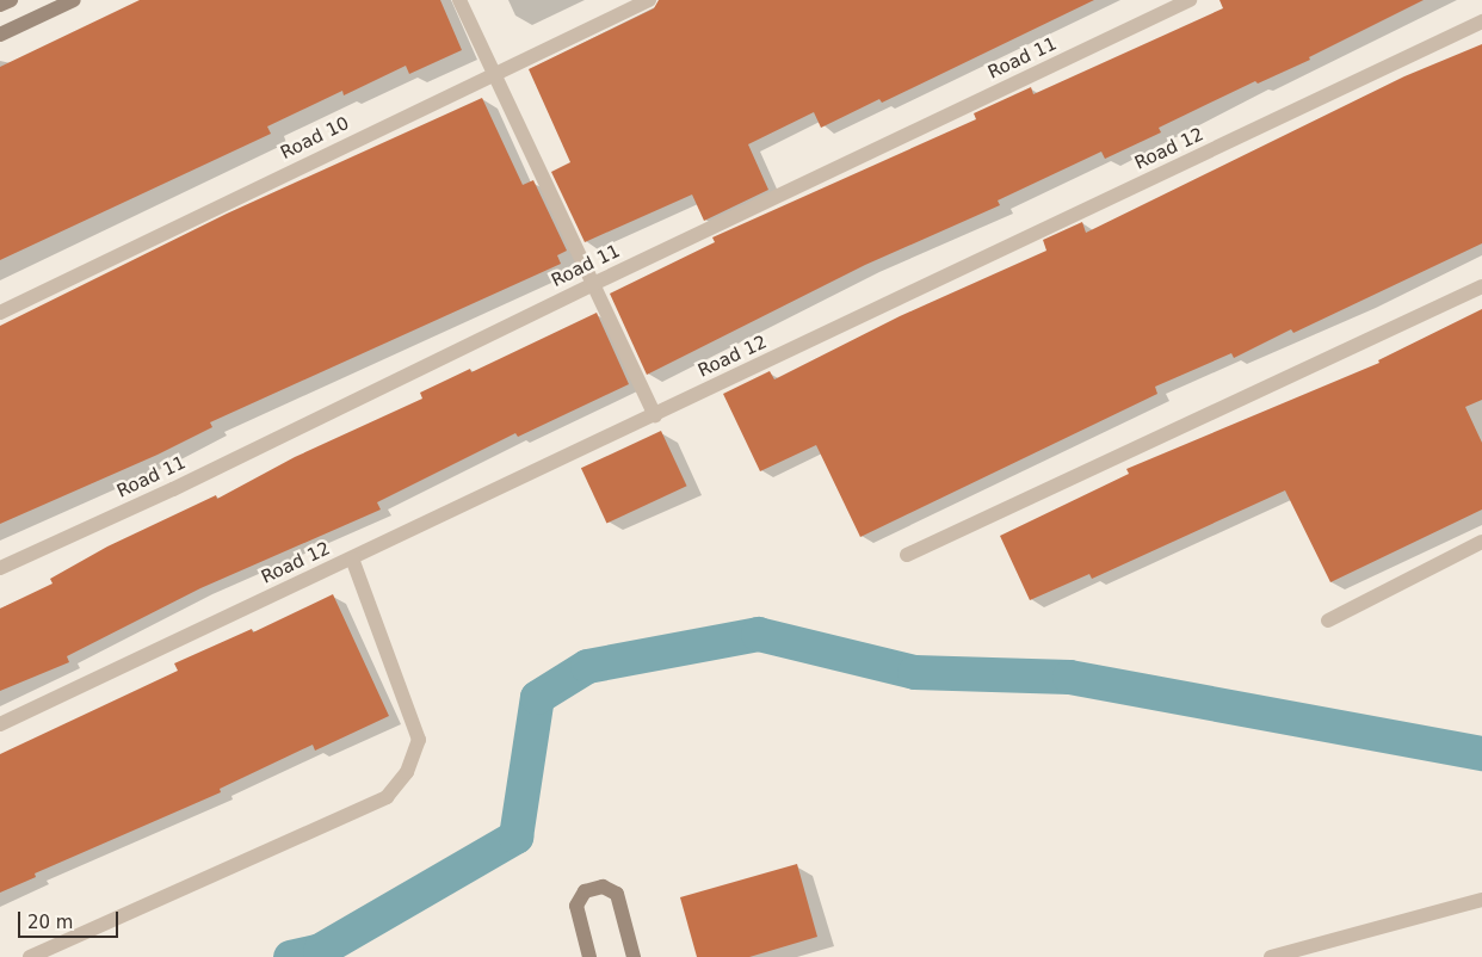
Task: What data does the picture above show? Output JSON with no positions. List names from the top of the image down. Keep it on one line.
{"streets":{"street":["Road 11","Road 10","Road 12"]},"scale_bar":"20 m"}
